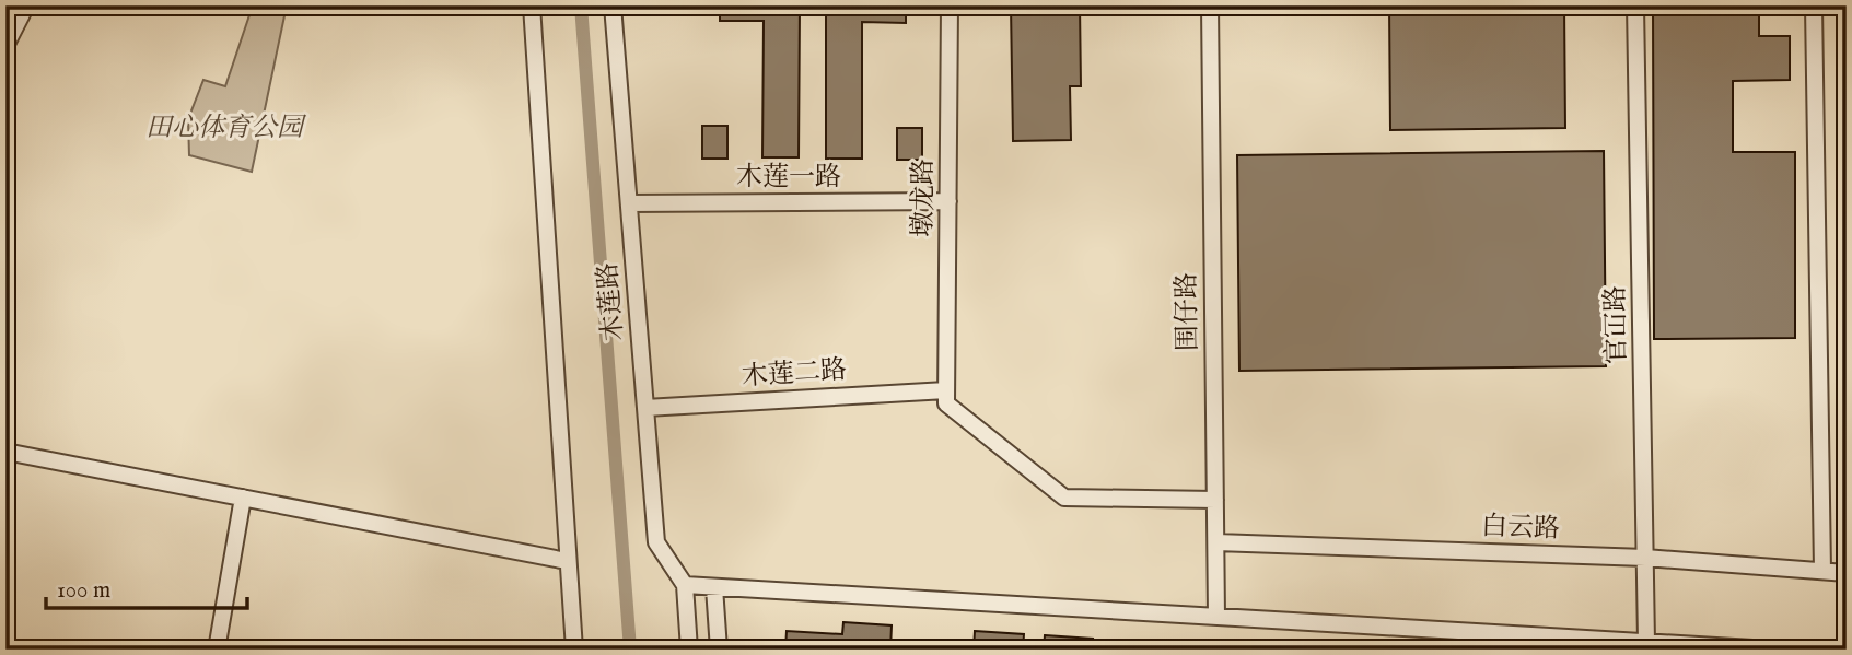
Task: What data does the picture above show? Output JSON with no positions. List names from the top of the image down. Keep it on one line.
{"streets":{"street":["木莲一路","墩龙路","木莲路","围仔路","官冚路","木莲二路","白云路"]},"crossings":[["木莲一路","墩龙路"],["木莲一路","木莲路"],["墩龙路","木莲二路"],["木莲路","木莲二路"],["围仔路","白云路"],["官冚路","白云路"]],"parks":["田心体育公园"],"scale_bar":"100 m"}
